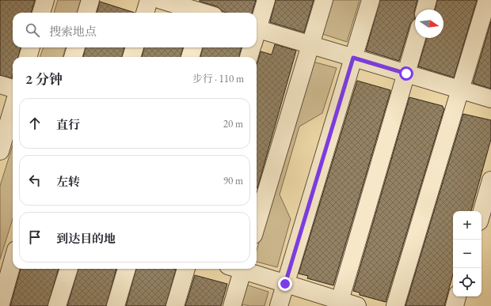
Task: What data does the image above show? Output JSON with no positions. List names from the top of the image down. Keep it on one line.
{"north":"right","page":{"search":"搜索地点","heading":["2 分钟","步行 · 110 m"],"list":[["直行","20 m"],["左转","90 m"],"到达目的地"],"map_buttons":["+","−"]}}
